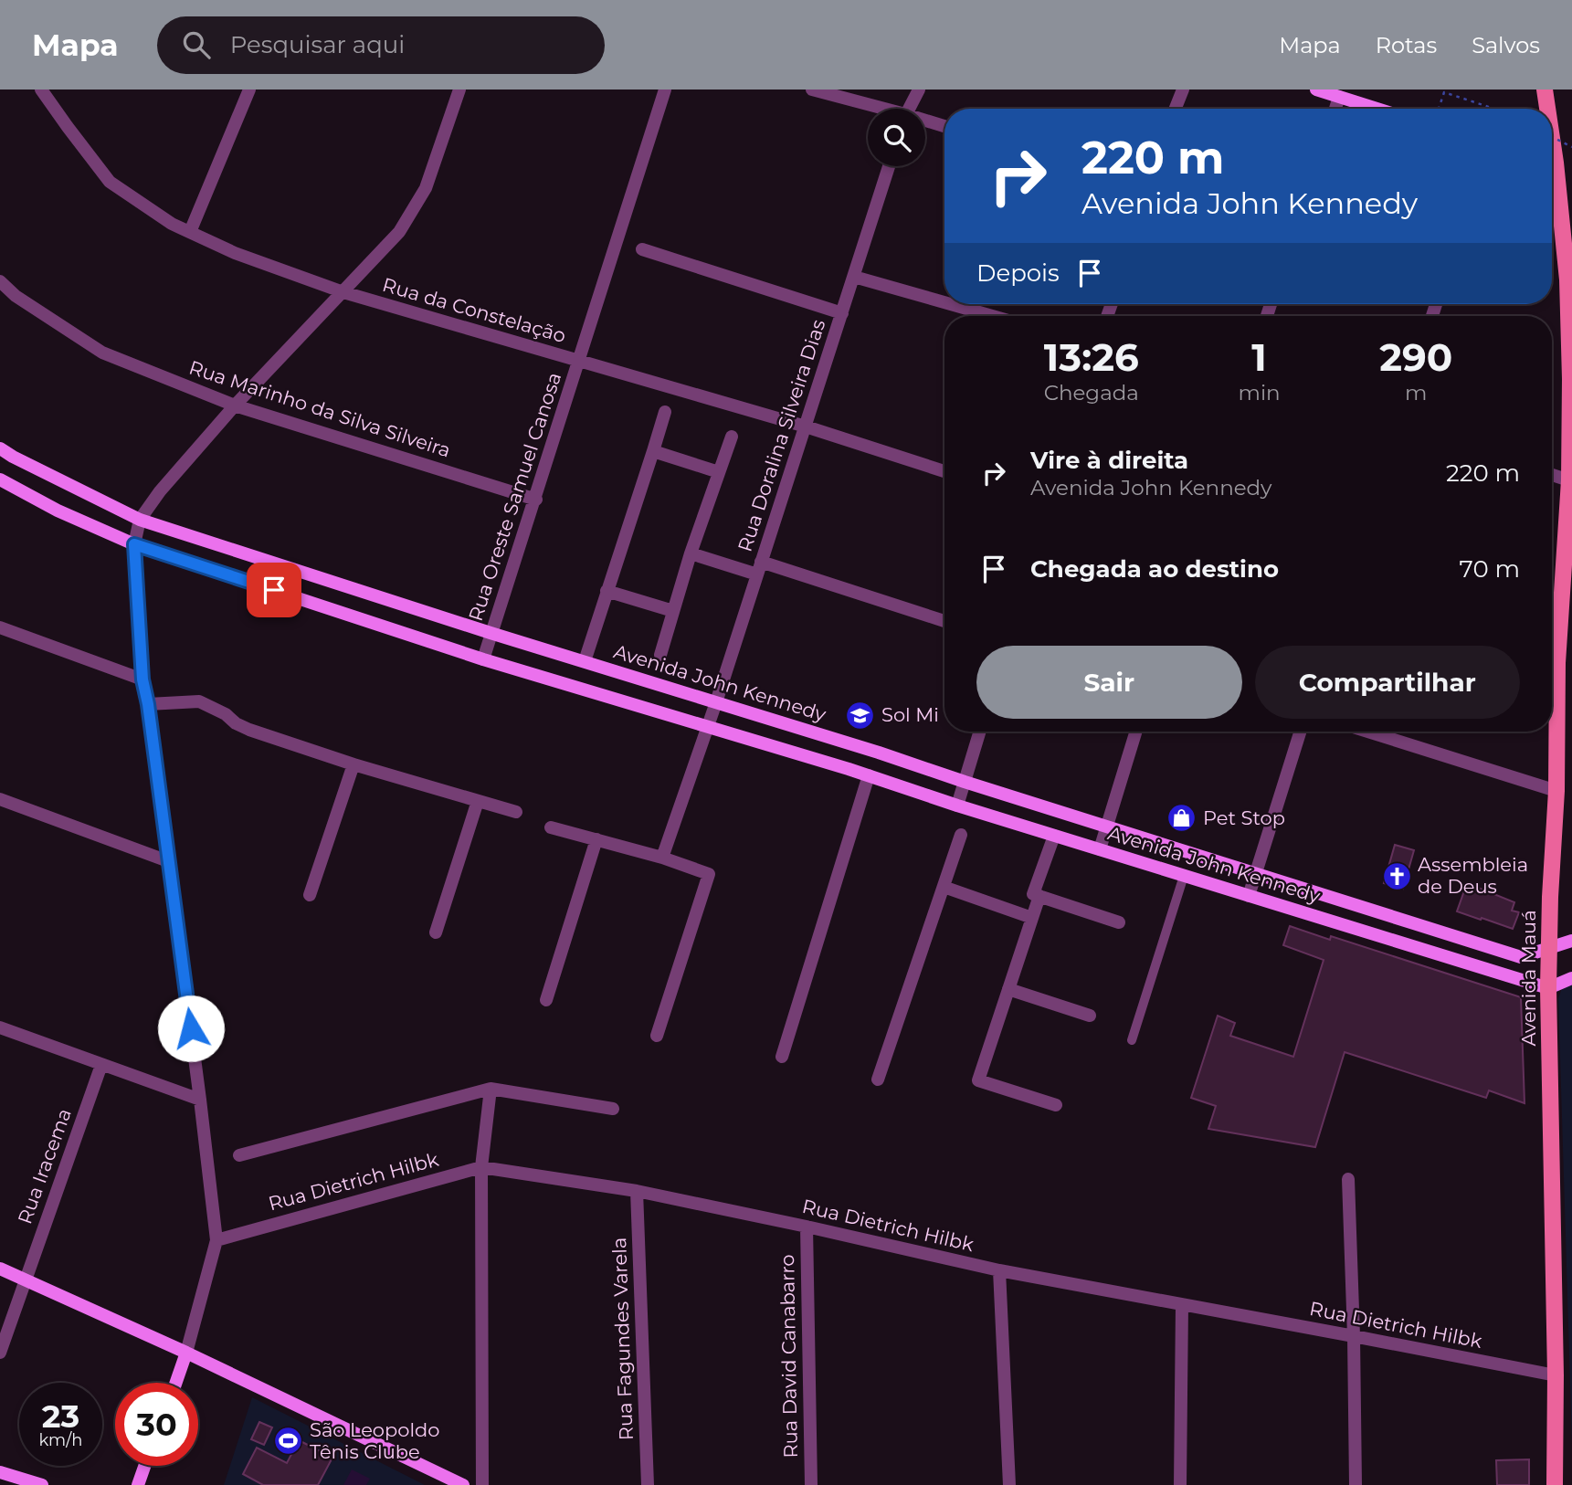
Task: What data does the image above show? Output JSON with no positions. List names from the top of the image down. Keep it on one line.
{"streets":{"main road":["Avenida John Kennedy","Avenida Mauá"],"street":["Rua da Constelação","Rua Marinho da Silva Silveira","Rua Doralina Silveira Dias","Rua Oreste Samuel Canosa","Rua Iracema","Rua Dietrich Hilbk","Rua Fagundes Varela","Rua David Canabarro"]},"crossings":[["Rua da Constelação","Rua Doralina Silveira Dias"],["Rua da Constelação","Rua Oreste Samuel Canosa"],["Rua Marinho da Silva Silveira","Rua Oreste Samuel Canosa"],["Rua Doralina Silveira Dias","Avenida John Kennedy"],["Rua Oreste Samuel Canosa","Avenida John Kennedy"],["Avenida John Kennedy","Avenida Mauá"],["Avenida Mauá","Rua Dietrich Hilbk"],["Rua Dietrich Hilbk","Rua Fagundes Varela"],["Rua Dietrich Hilbk","Rua David Canabarro"]],"places":{"school or university":["Sol Mi"],"shop":["Pet Stop"],"church":["Assembleia de Deus"],"sports":["São Leopoldo Tênis Clube"]},"page":{"header":"Mapa","search":"Pesquisar aqui","nav":["Mapa","Rotas","Salvos"],"turn":["220 m","Avenida John Kennedy"],"then":"Depois","eta":["13:26","Chegada","1","min","290","m"],"list":[{"name":"Vire à direita","note":"Avenida John Kennedy","value":"220 m"},{"name":"Chegada ao destino","value":"70 m"}],"buttons":["Sair","Compartilhar"],"speed":"23 km/h","limit":"30"}}
